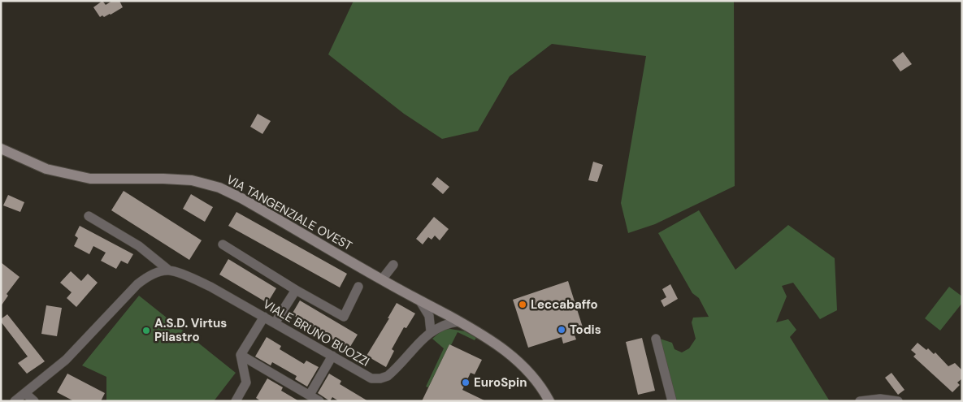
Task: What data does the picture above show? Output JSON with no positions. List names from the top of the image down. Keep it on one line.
{"streets":{"main road":["VIA TANGENZIALE OVEST"],"street":["VIALE BRUNO BUOZZI"]},"places":["Leccabaffo","Todis","A.S.D. Virtus Pilastro","EuroSpin"]}
